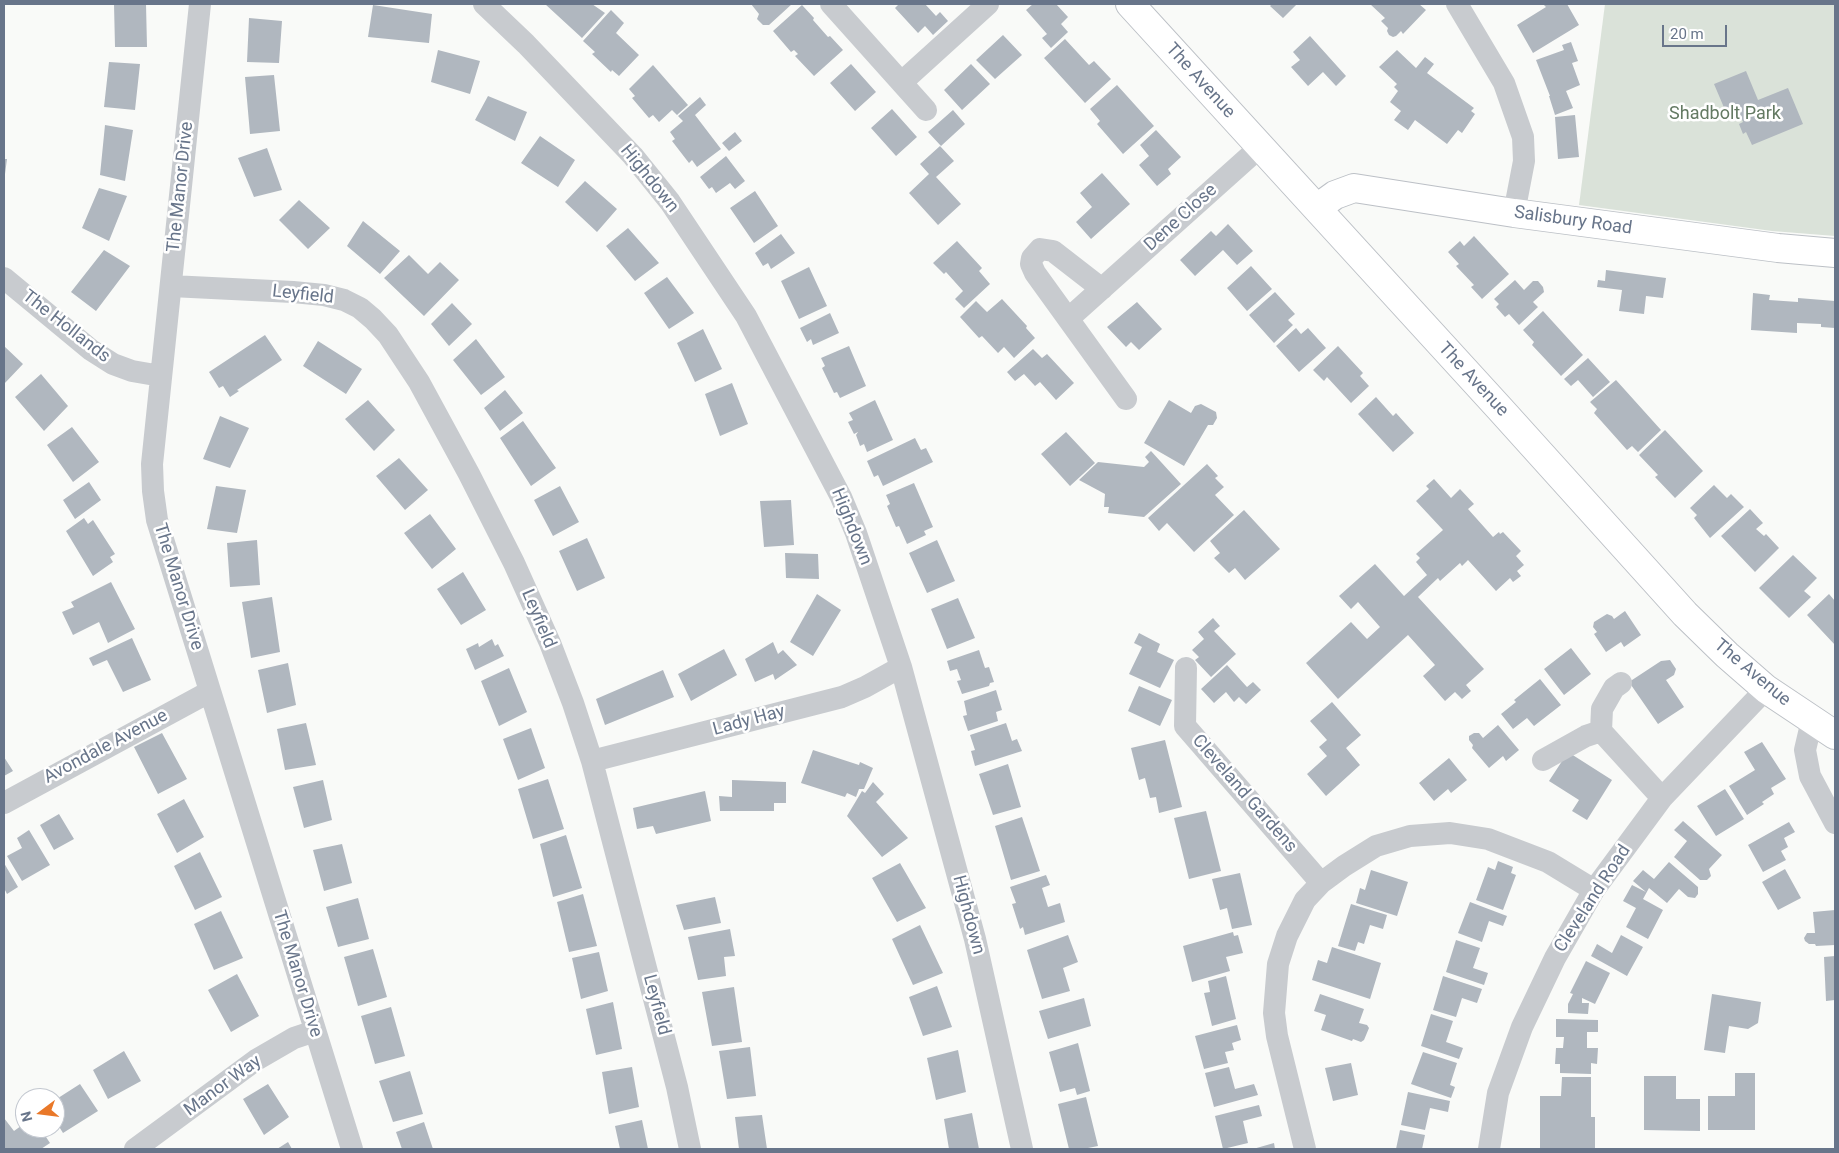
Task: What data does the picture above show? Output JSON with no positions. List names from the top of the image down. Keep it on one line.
{"streets":{"street":["The Avenue","Highdown","The Manor Drive","Dene Close","Salisbury Road","Leyfield","The Hollands","Lady Hay","Avondale Avenue","Cleveland Gardens","Cleveland Road","Manor Way"]},"crossings":[["The Avenue","Dene Close"],["The Avenue","Salisbury Road"],["The Avenue","Cleveland Road"],["Highdown","Lady Hay"],["The Manor Drive","Leyfield"],["The Manor Drive","The Hollands"],["The Manor Drive","Avondale Avenue"],["The Manor Drive","Manor Way"],["Leyfield","Lady Hay"]],"parks":["Shadbolt Park"],"scale_bar":"20 m","north":"left"}
